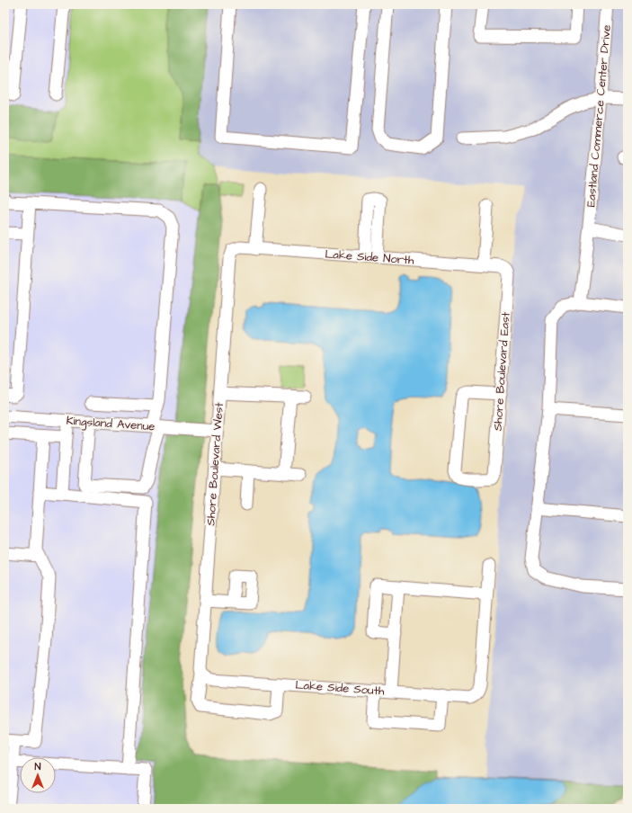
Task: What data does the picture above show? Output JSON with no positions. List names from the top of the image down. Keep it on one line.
{"streets":{"street":["Eastland Commerce Center Drive","Lake Side North","Shore Boulevard East","Kingsland Avenue","Shore Boulevard West","Lake Side South"]},"crossings":[["Lake Side North","Shore Boulevard East"],["Lake Side North","Shore Boulevard West"],["Kingsland Avenue","Shore Boulevard West"],["Shore Boulevard West","Lake Side South"]],"north":"top"}
